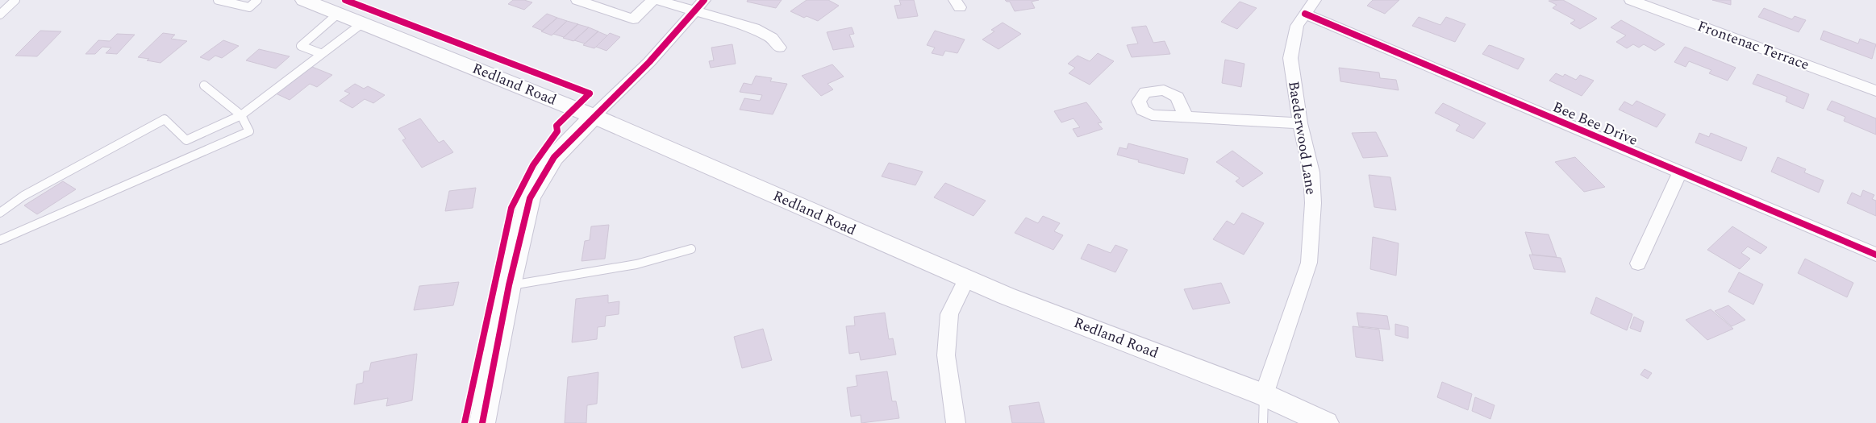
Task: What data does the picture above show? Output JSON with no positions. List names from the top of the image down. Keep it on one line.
{"streets":{"main road":["Redland Road"],"street":["Frontenac Terrace","Bee Bee Drive","Baederwood Lane"]},"crossings":[["Redland Road","Baederwood Lane"],["Bee Bee Drive","Baederwood Lane"]]}
